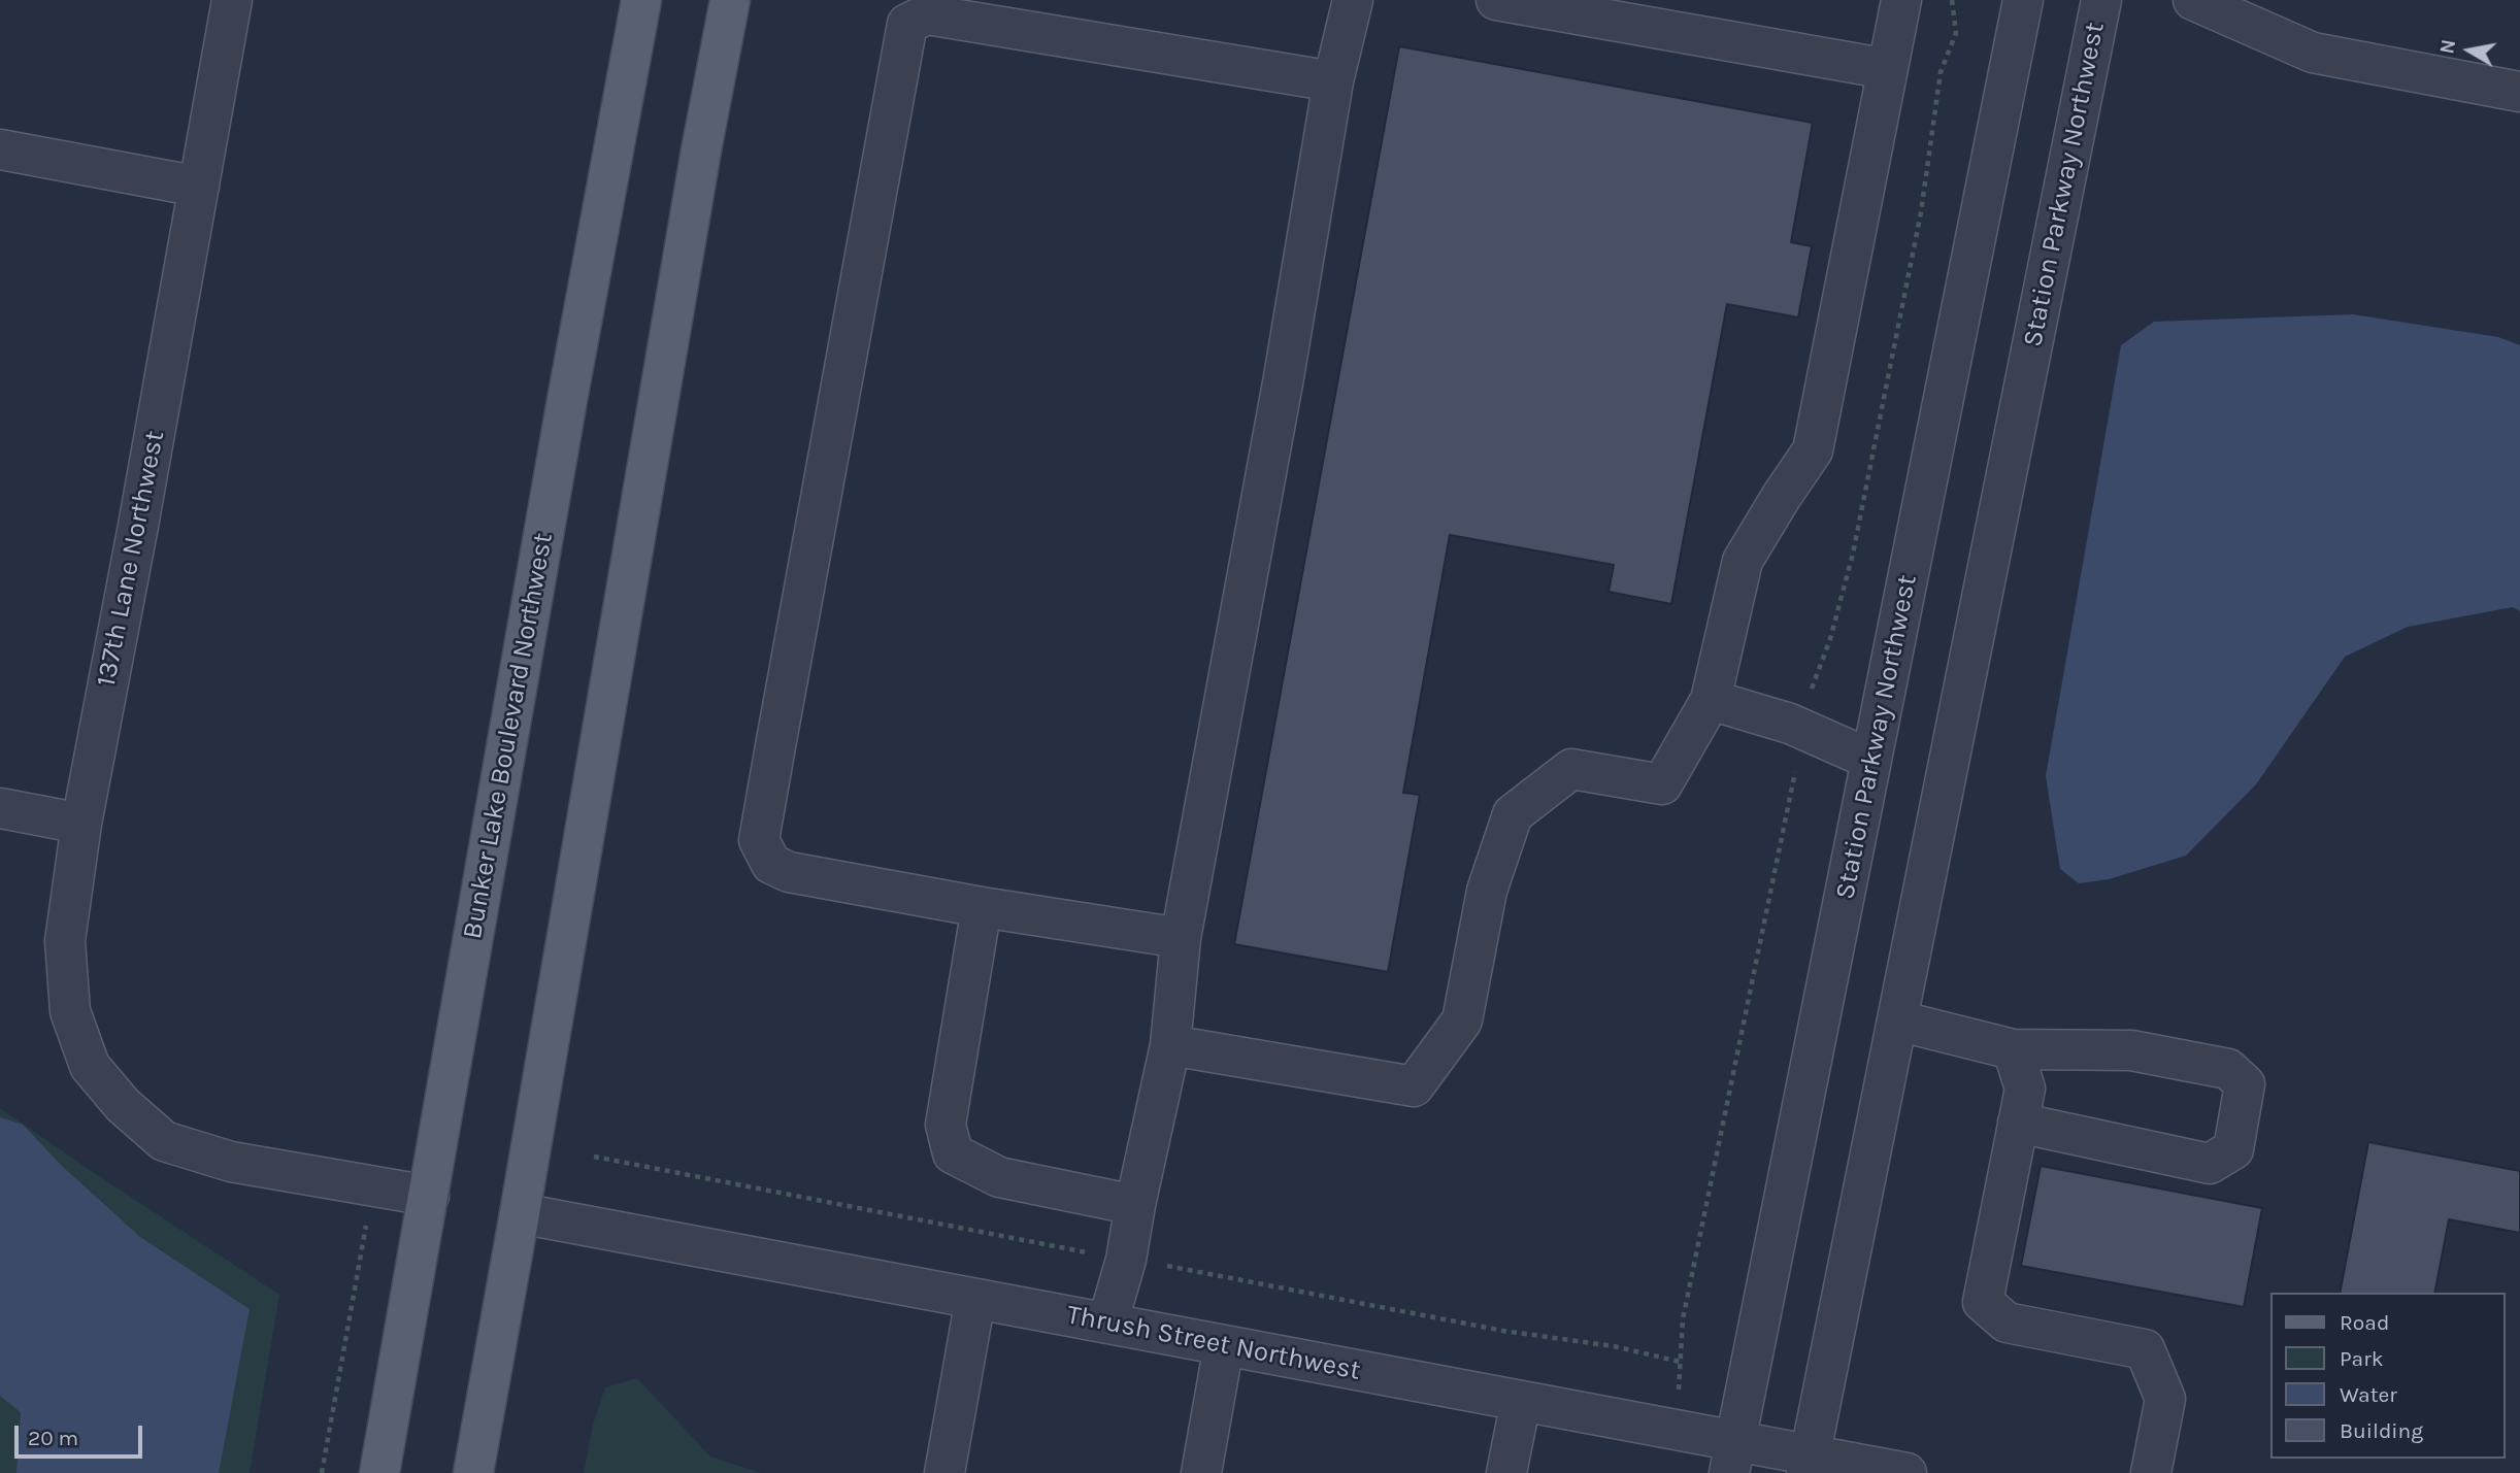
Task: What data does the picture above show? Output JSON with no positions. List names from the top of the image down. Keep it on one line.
{"streets":{"main road":["Bunker Lake Boulevard Northwest"],"street":["Station Parkway Northwest","137th Lane Northwest","Thrush Street Northwest"]},"crossings":[["Station Parkway Northwest","Thrush Street Northwest"]],"legend":["Road","Park","Water","Building"],"scale_bar":"20 m","north":"left"}
